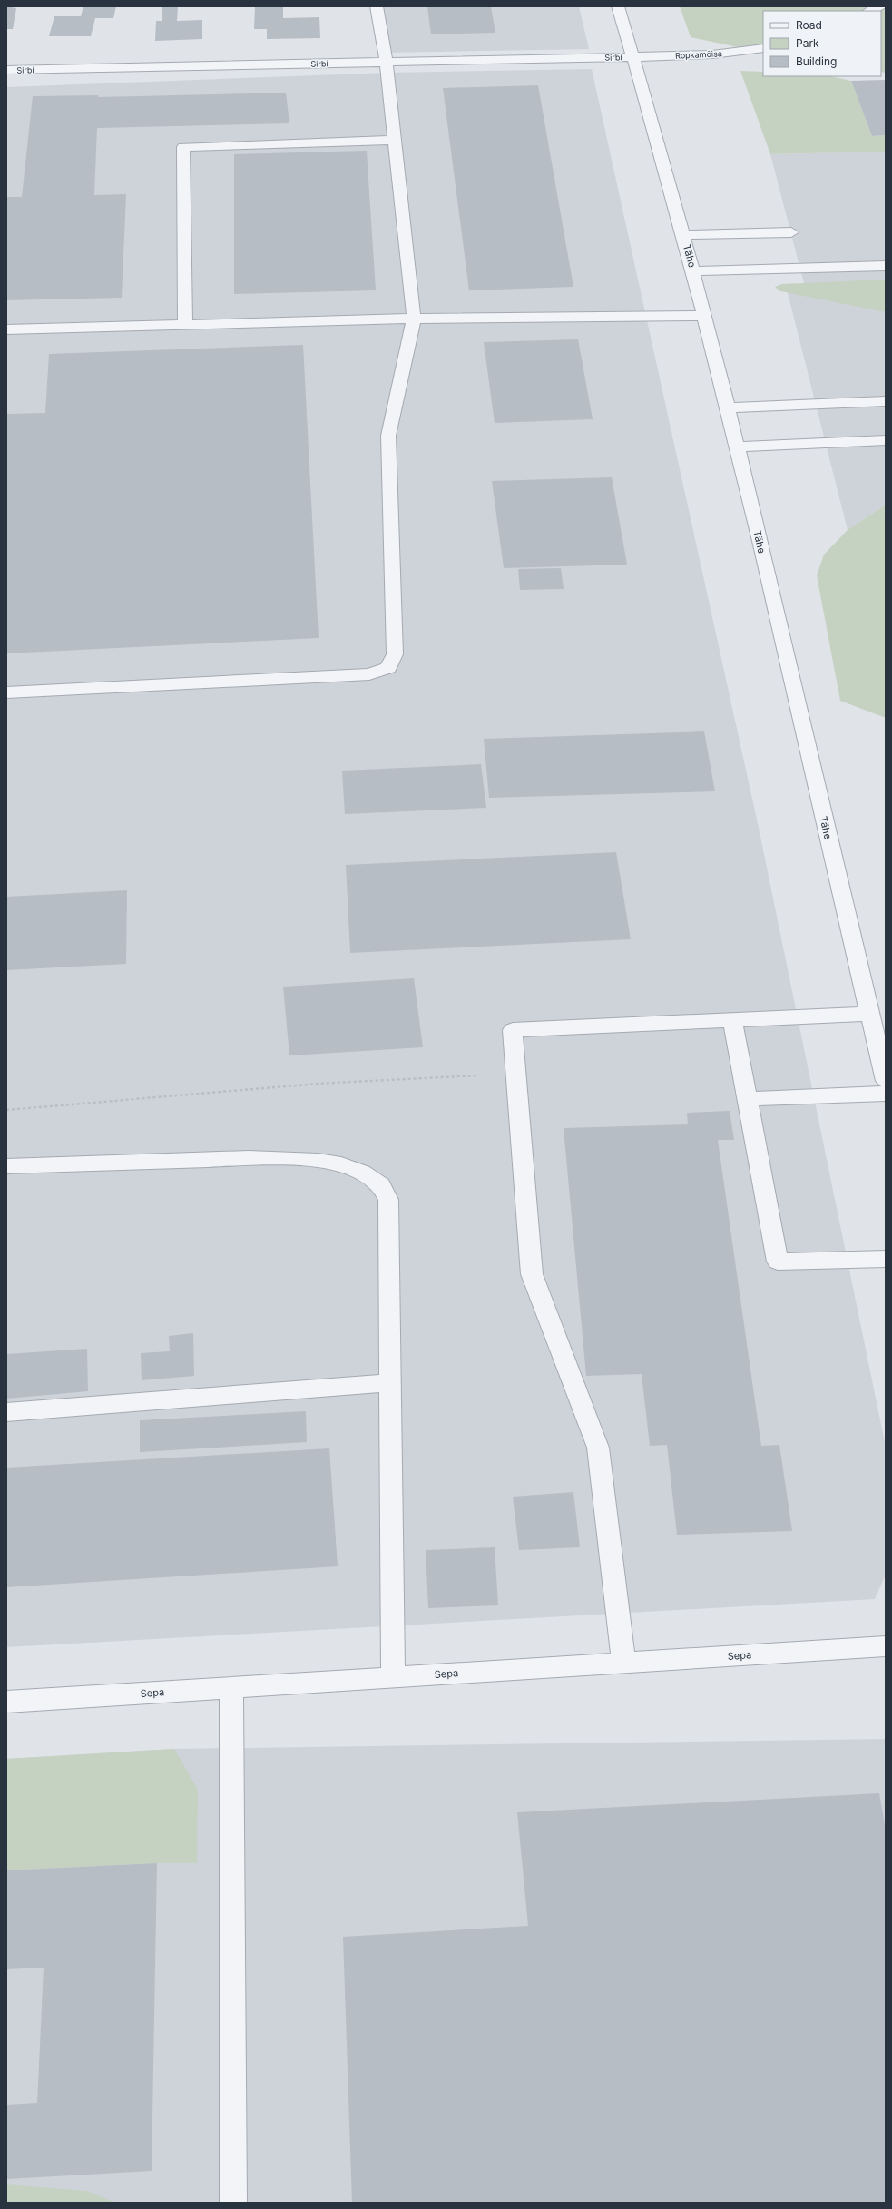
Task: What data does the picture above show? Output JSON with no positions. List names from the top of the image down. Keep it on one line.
{"streets":{"street":["Ropkamõisa","Sirbi","Tähe","Sepa"]},"crossings":[["Ropkamõisa","Sirbi"],["Ropkamõisa","Tähe"],["Sirbi","Tähe"]],"legend":["Road","Park","Building"]}
